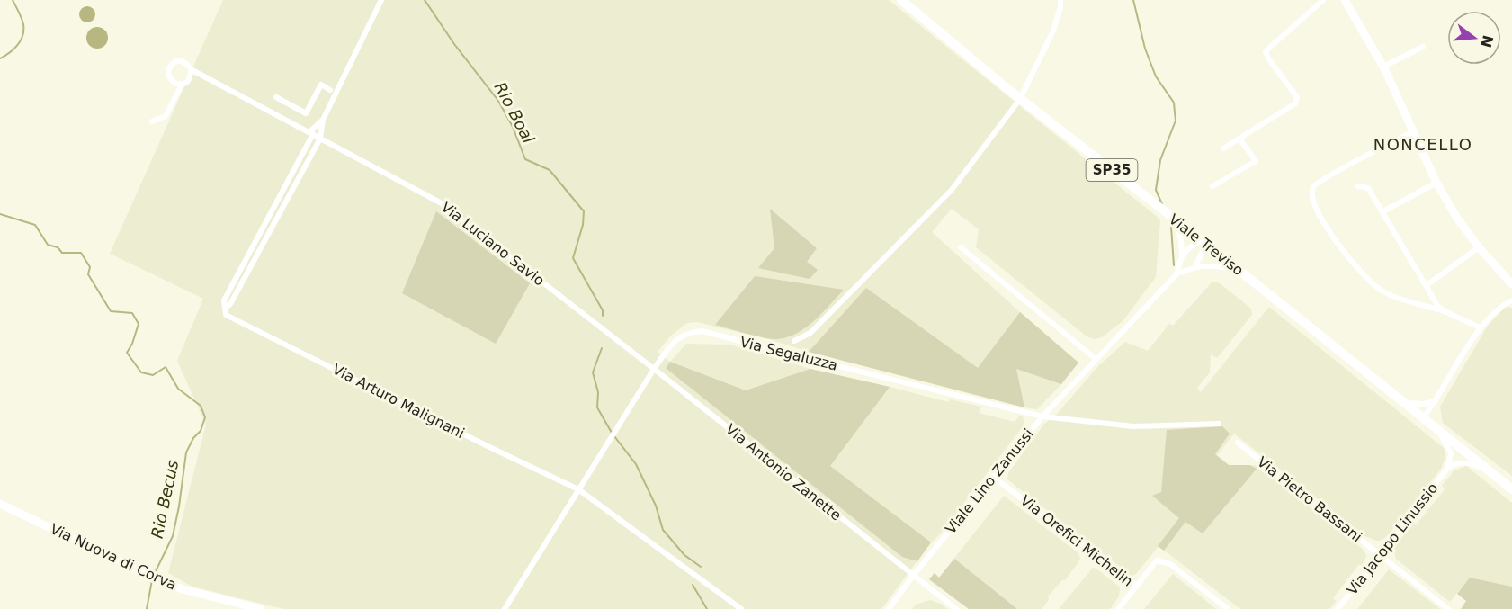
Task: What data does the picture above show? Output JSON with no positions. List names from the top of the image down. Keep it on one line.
{"streets":{"main road":["SP35","Viale Treviso"],"street":["Via Luciano Savio","Via Segaluzza","Via Arturo Malignani","Via Antonio Zanette","Viale Lino Zanussi","Via Pietro Bassani","Via Jacopo Linussio","Via Orefici Michelin","Via Nuova di Corva"]},"crossings":[["Via Luciano Savio","Via Segaluzza"],["Via Luciano Savio","Via Antonio Zanette"],["Viale Treviso","Viale Lino Zanussi"],["Via Segaluzza","Via Arturo Malignani"],["Via Segaluzza","Via Antonio Zanette"],["Via Segaluzza","Viale Lino Zanussi"],["Via Antonio Zanette","Viale Lino Zanussi"],["Viale Lino Zanussi","Via Orefici Michelin"],["Via Pietro Bassani","Via Jacopo Linussio"]],"districts":["NONCELLO"],"water":["Rio Boal","Rio Becus"],"north":"right"}
